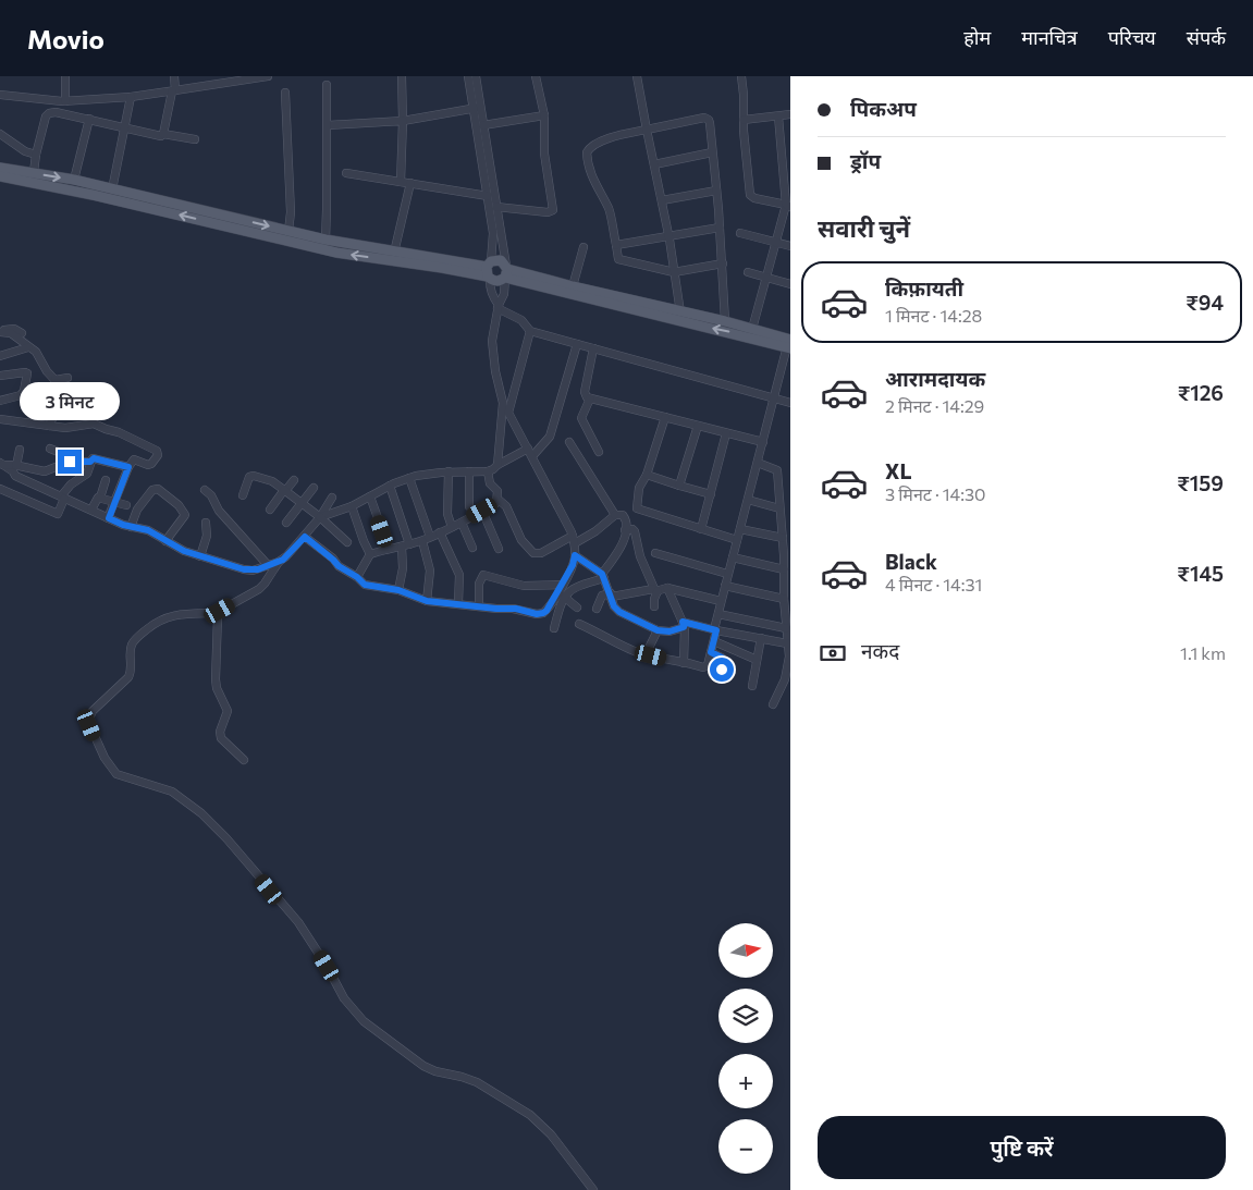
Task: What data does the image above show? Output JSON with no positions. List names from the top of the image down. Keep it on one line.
{"north":"right","page":{"header":"Movio","nav":["होम","मानचित्र","परिचय","संपर्क"],"banner":["पिकअप","ड्रॉप"],"heading":"सवारी चुनें","list":[{"name":"किफ़ायती","note":"1 मिनट · 14:28","value":"₹94"},{"name":"आरामदायक","note":"2 मिनट · 14:29","value":"₹126"},{"name":"XL","note":"3 मिनट · 14:30","value":"₹159"},{"name":"Black","note":"4 मिनट · 14:31","value":"₹145"}],"bubble":"3 मिनट","pay":["नकद","1.1 km"],"map_buttons":["+","−"],"buttons":"पुष्टि करें"}}
